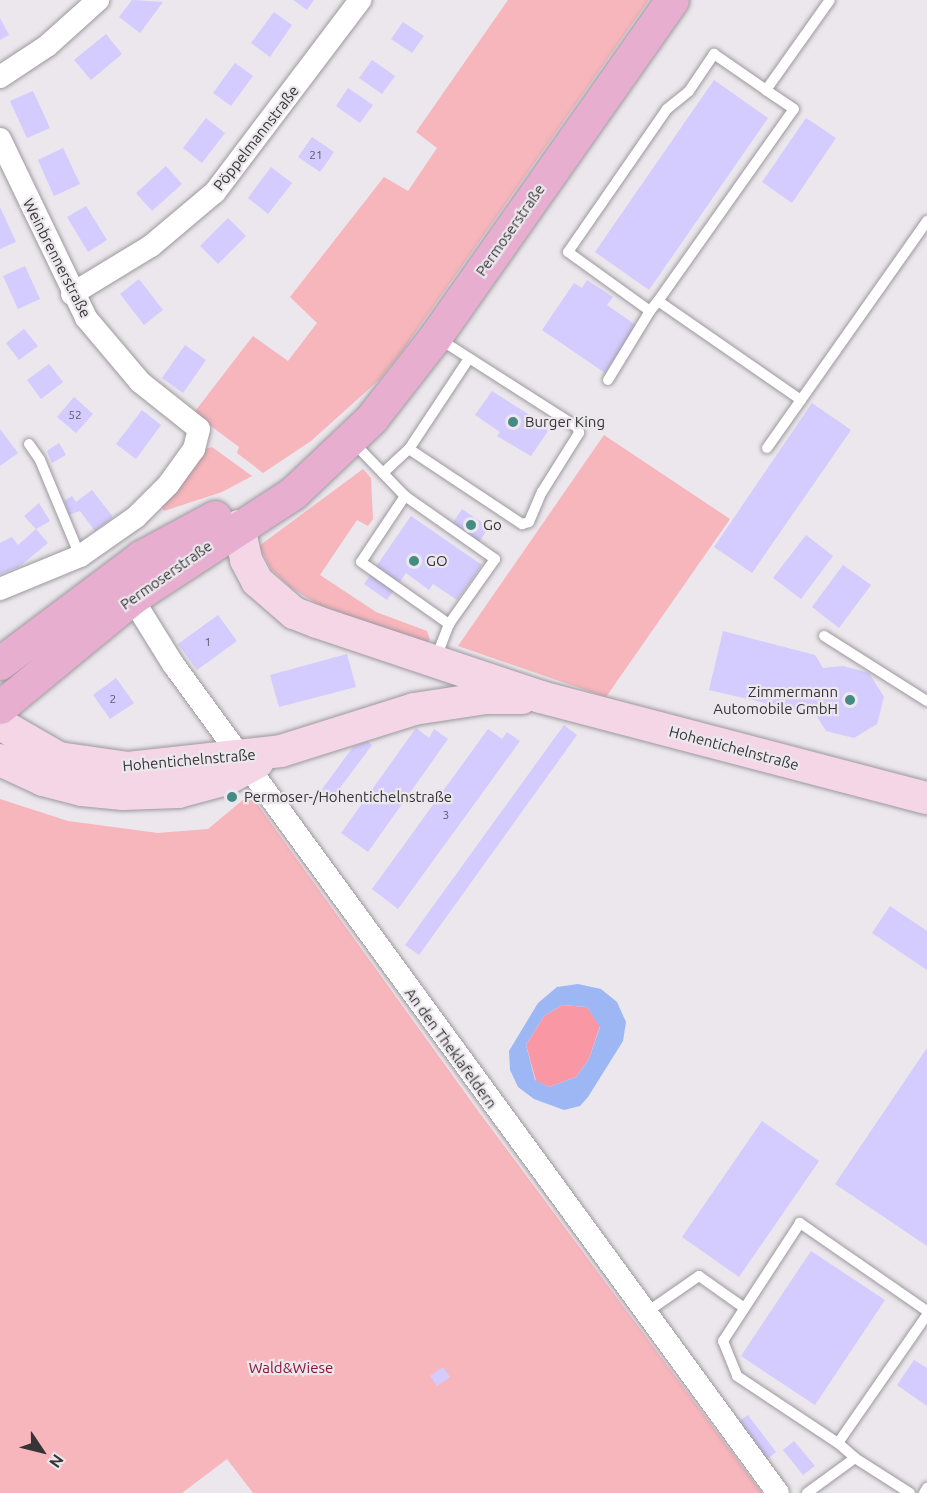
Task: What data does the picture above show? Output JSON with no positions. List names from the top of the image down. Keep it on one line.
{"streets":{"main road":["Permoserstraße","Hohentichelnstraße"],"street":["Pöppelmannstraße","Weinbrennerstraße","An den Theklafeldern"]},"crossings":[["Pöppelmannstraße","Weinbrennerstraße"],["Permoserstraße","Hohentichelnstraße"],["Permoserstraße","An den Theklafeldern"],["Hohentichelnstraße","An den Theklafeldern"]],"parks":["Wald&Wiese"],"places":["Burger King","Go","GO","Zimmermann Automobile GmbH","Permoser-/Hohentichelnstraße"],"house_numbers":["21","52","1","2","3"],"north":"bottom right"}
